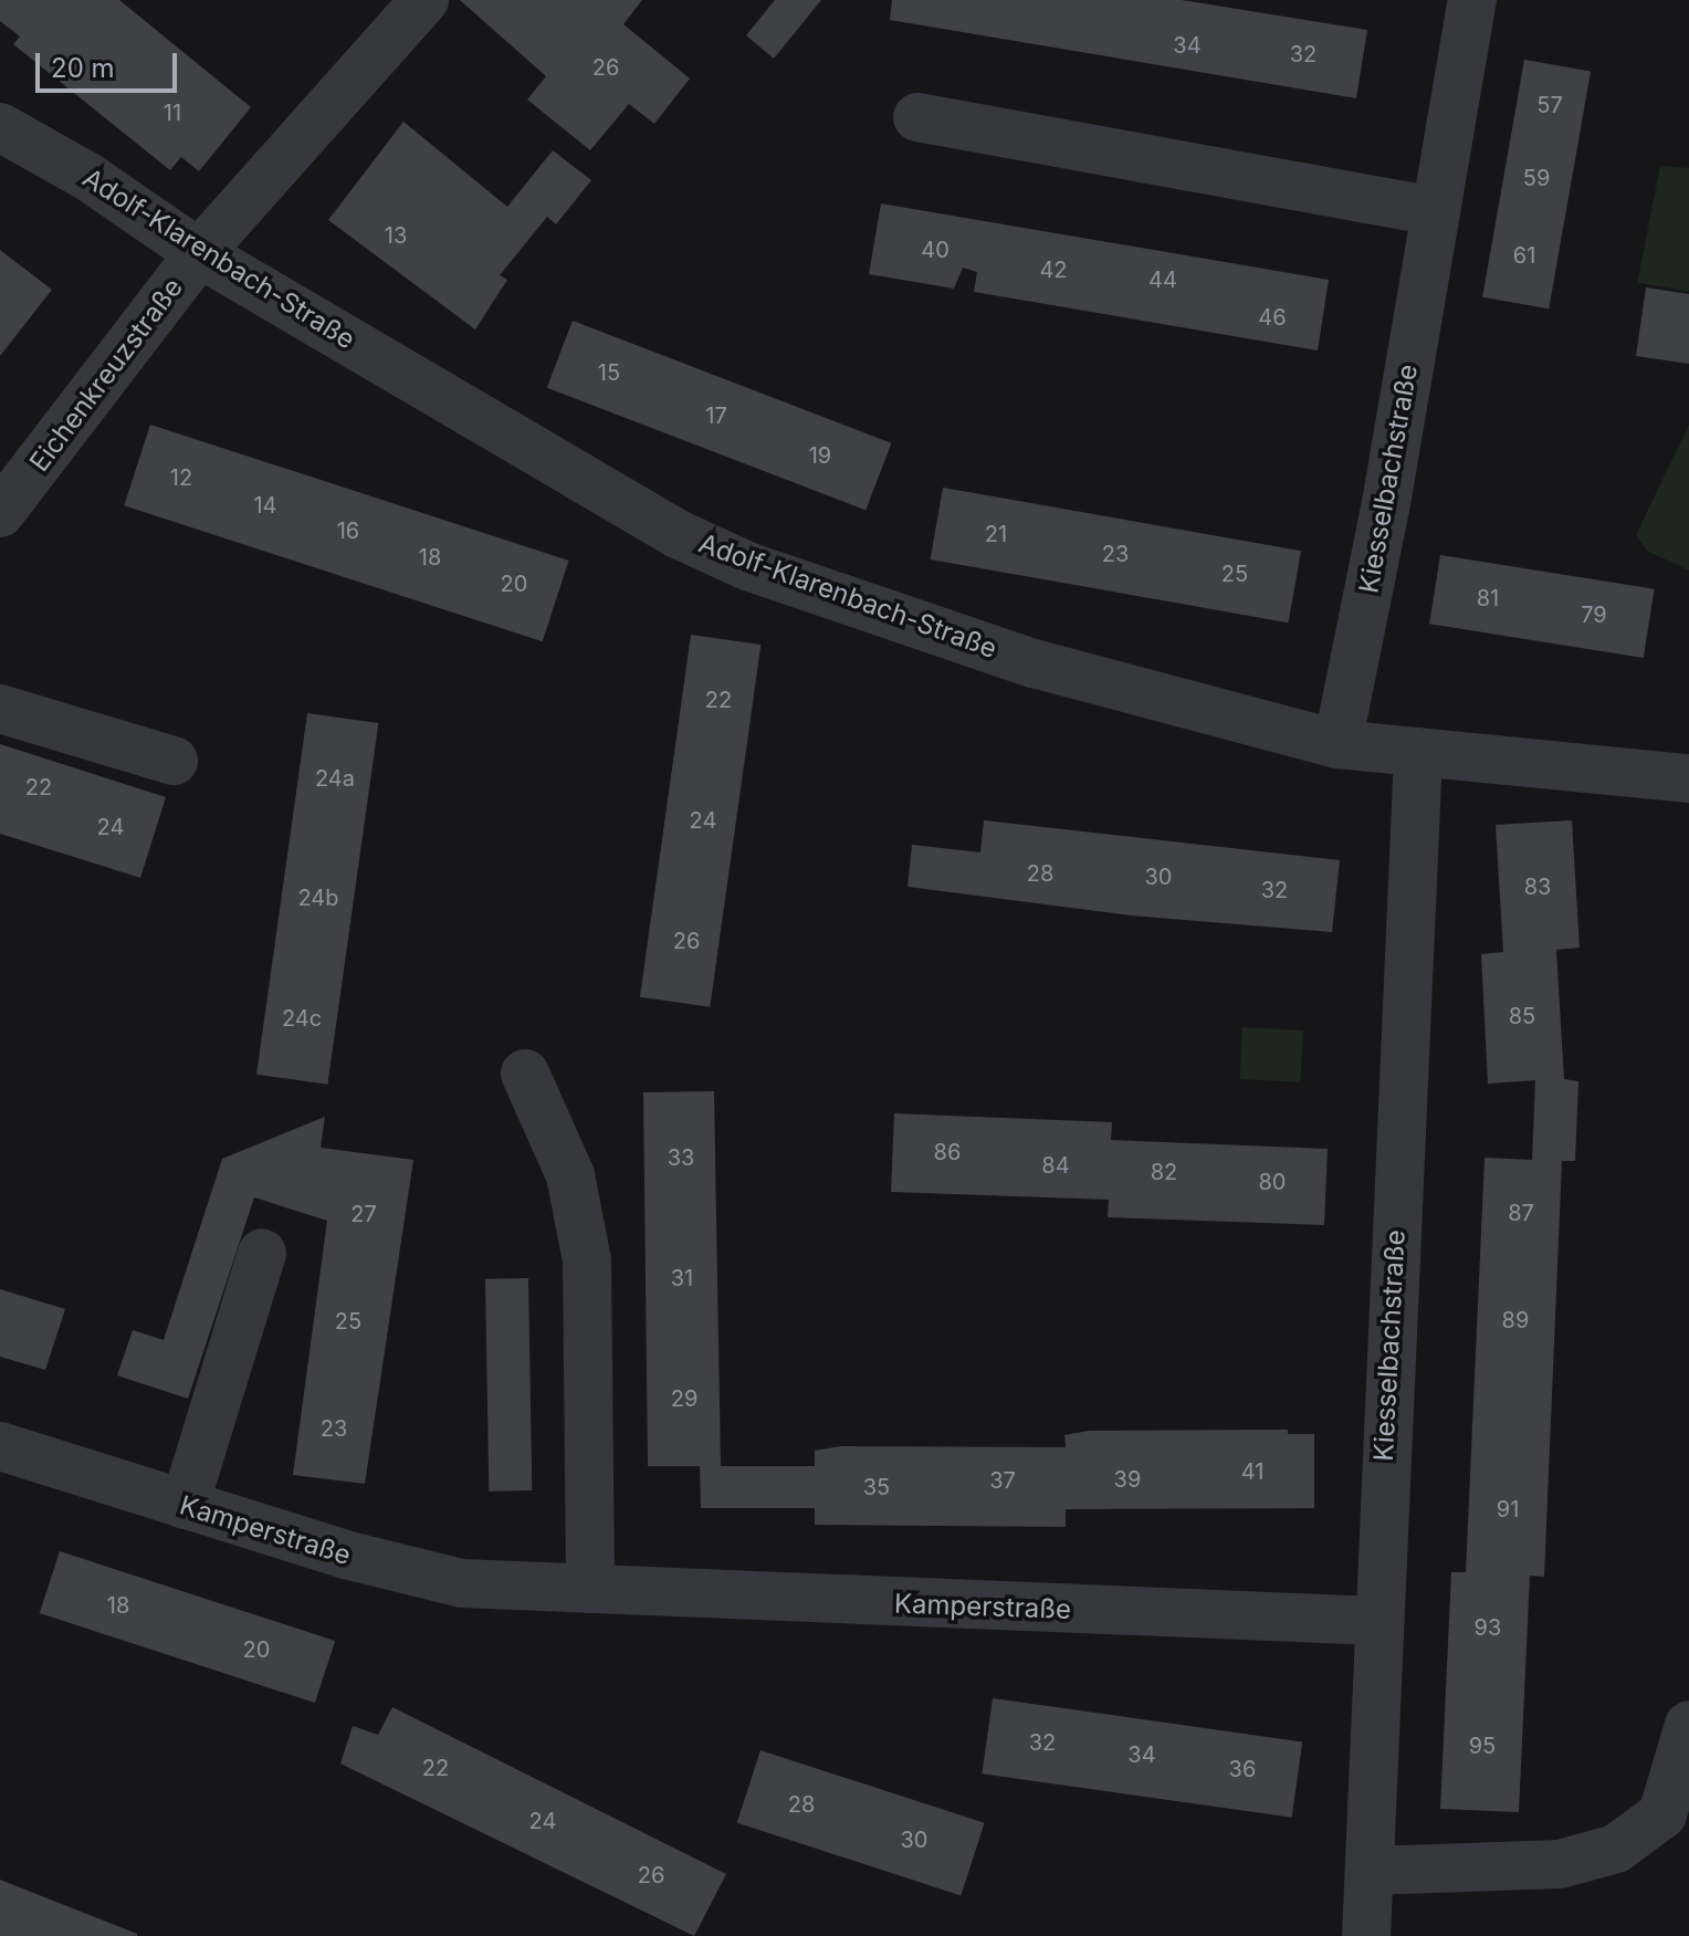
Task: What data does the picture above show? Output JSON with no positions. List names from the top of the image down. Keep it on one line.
{"streets":{"street":["Adolf-Klarenbach-Straße","Eichenkreuzstraße","Kiesselbachstraße","Kamperstraße"]},"crossings":[["Adolf-Klarenbach-Straße","Eichenkreuzstraße"],["Adolf-Klarenbach-Straße","Kiesselbachstraße"],["Kiesselbachstraße","Kamperstraße"]],"house_numbers":["34","32","26","57","11","59","13","40","61","42","44","46","15","17","19","12","14","16","21","23","18","25","20","81","79","22","24a","22","24","24","28","30","83","32","24b","26","85","24c","86","33","84","82","80","87","27","31","89","25","29","23","41","39","37","35","91","18","93","20","32","95","34","22","36","28","24","30","26"],"scale_bar":"20 m"}
